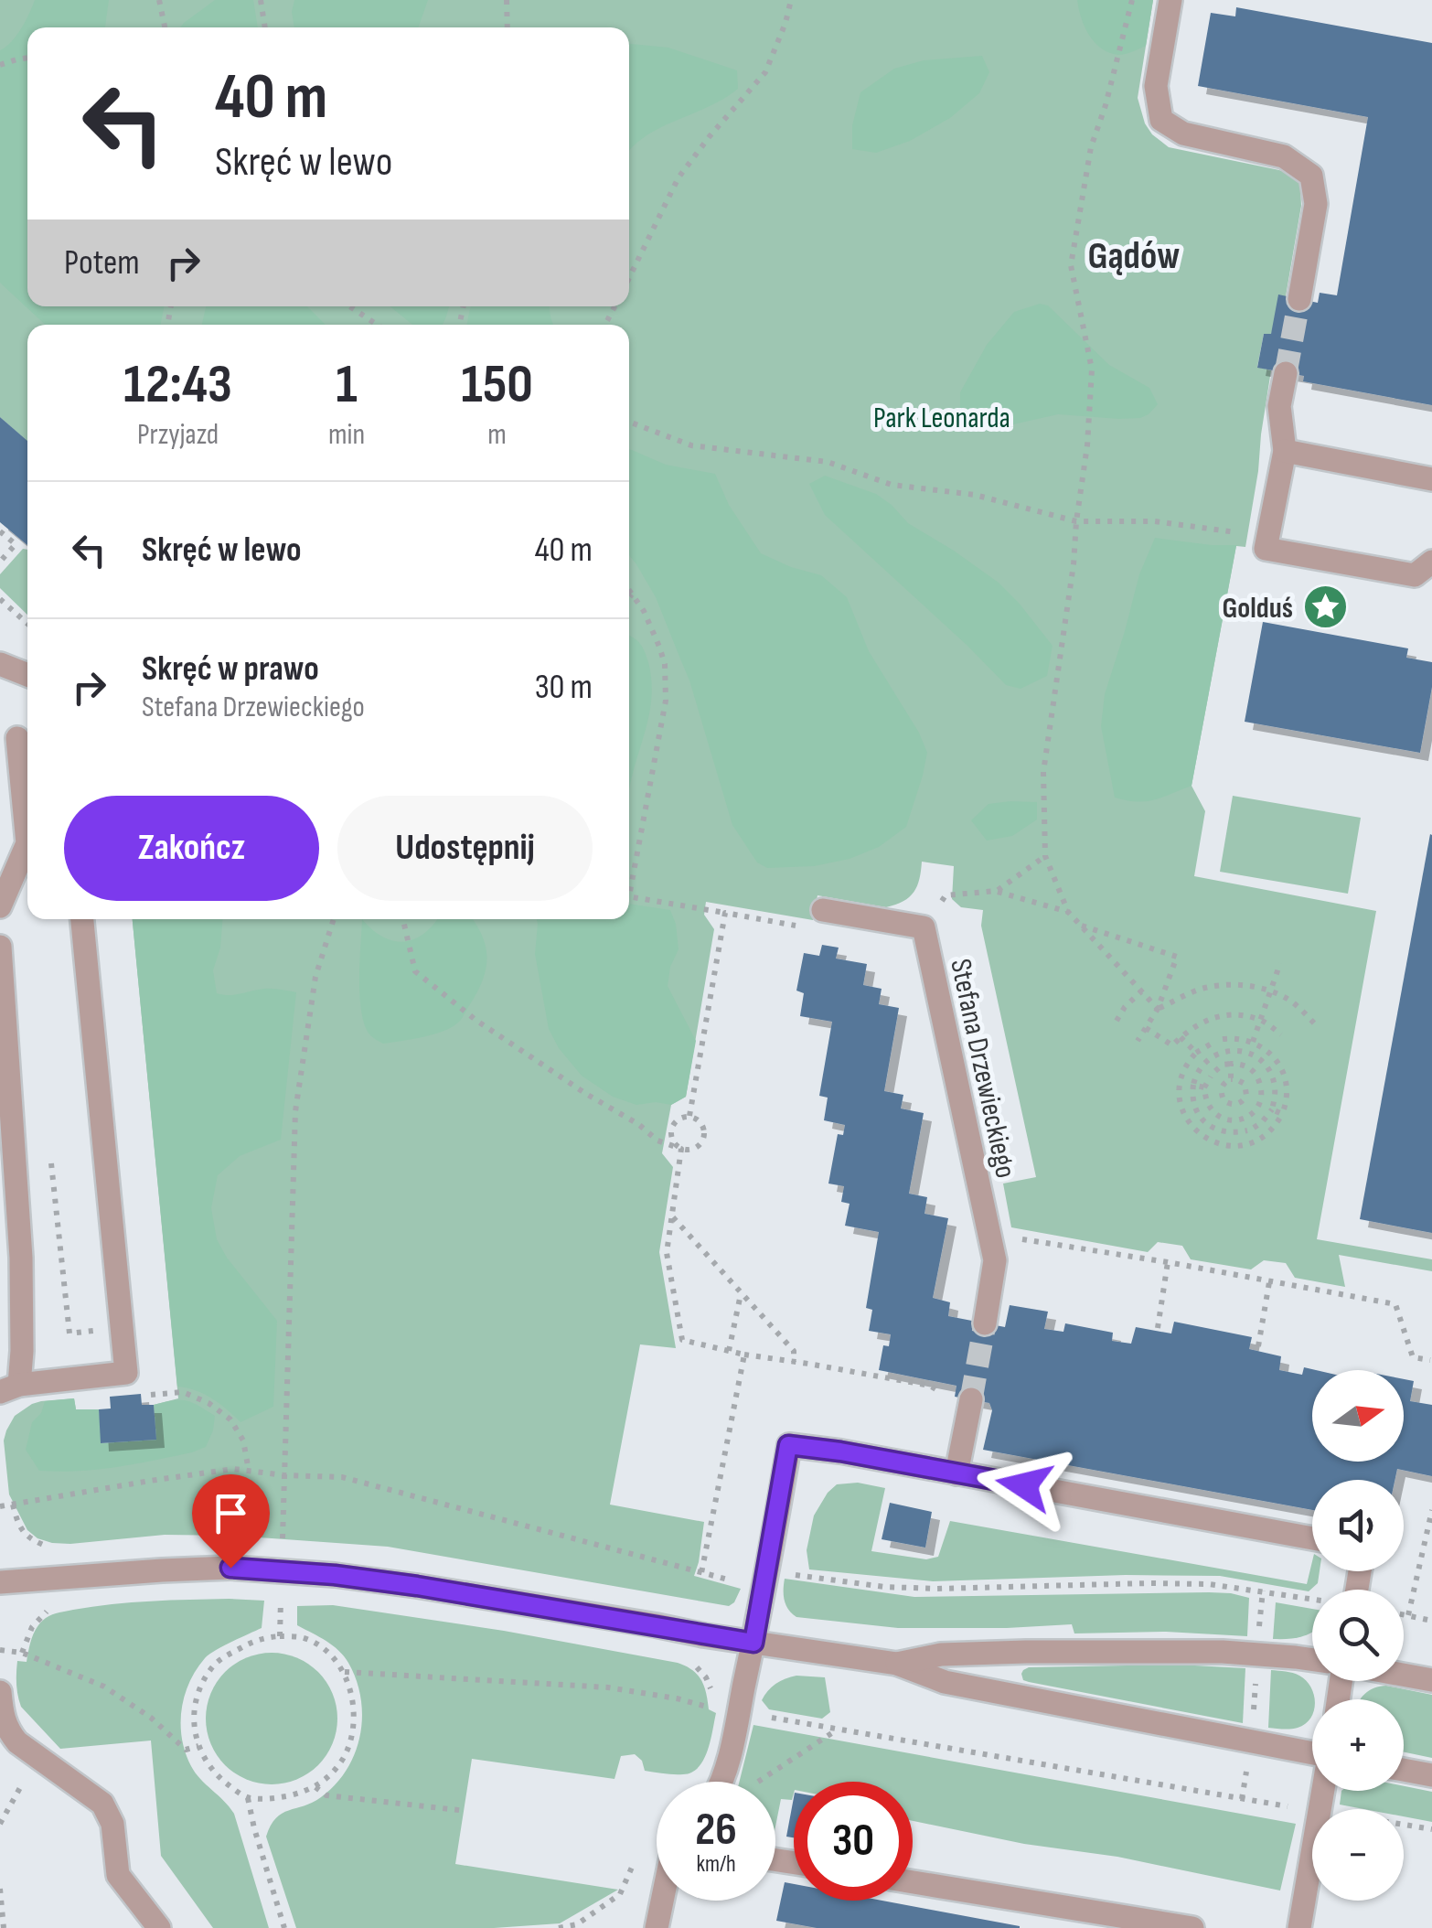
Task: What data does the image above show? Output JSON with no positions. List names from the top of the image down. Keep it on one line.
{"streets":{"street":["Stefana Drzewieckiego"]},"districts":["Gądów"],"parks":["Park Leonarda"],"places":{"place":["Golduś"]},"north":"right","page":{"turn":["40 m","Skręć w lewo"],"then":"Potem","eta":["12:43","Przyjazd","1","min","150","m"],"list":[{"name":"Skręć w lewo","value":"40 m"},{"name":"Skręć w prawo","note":"Stefana Drzewieckiego","value":"30 m"}],"buttons":["Zakończ","Udostępnij"],"map_buttons":["+","−"],"speed":"26 km/h","limit":"30"}}
